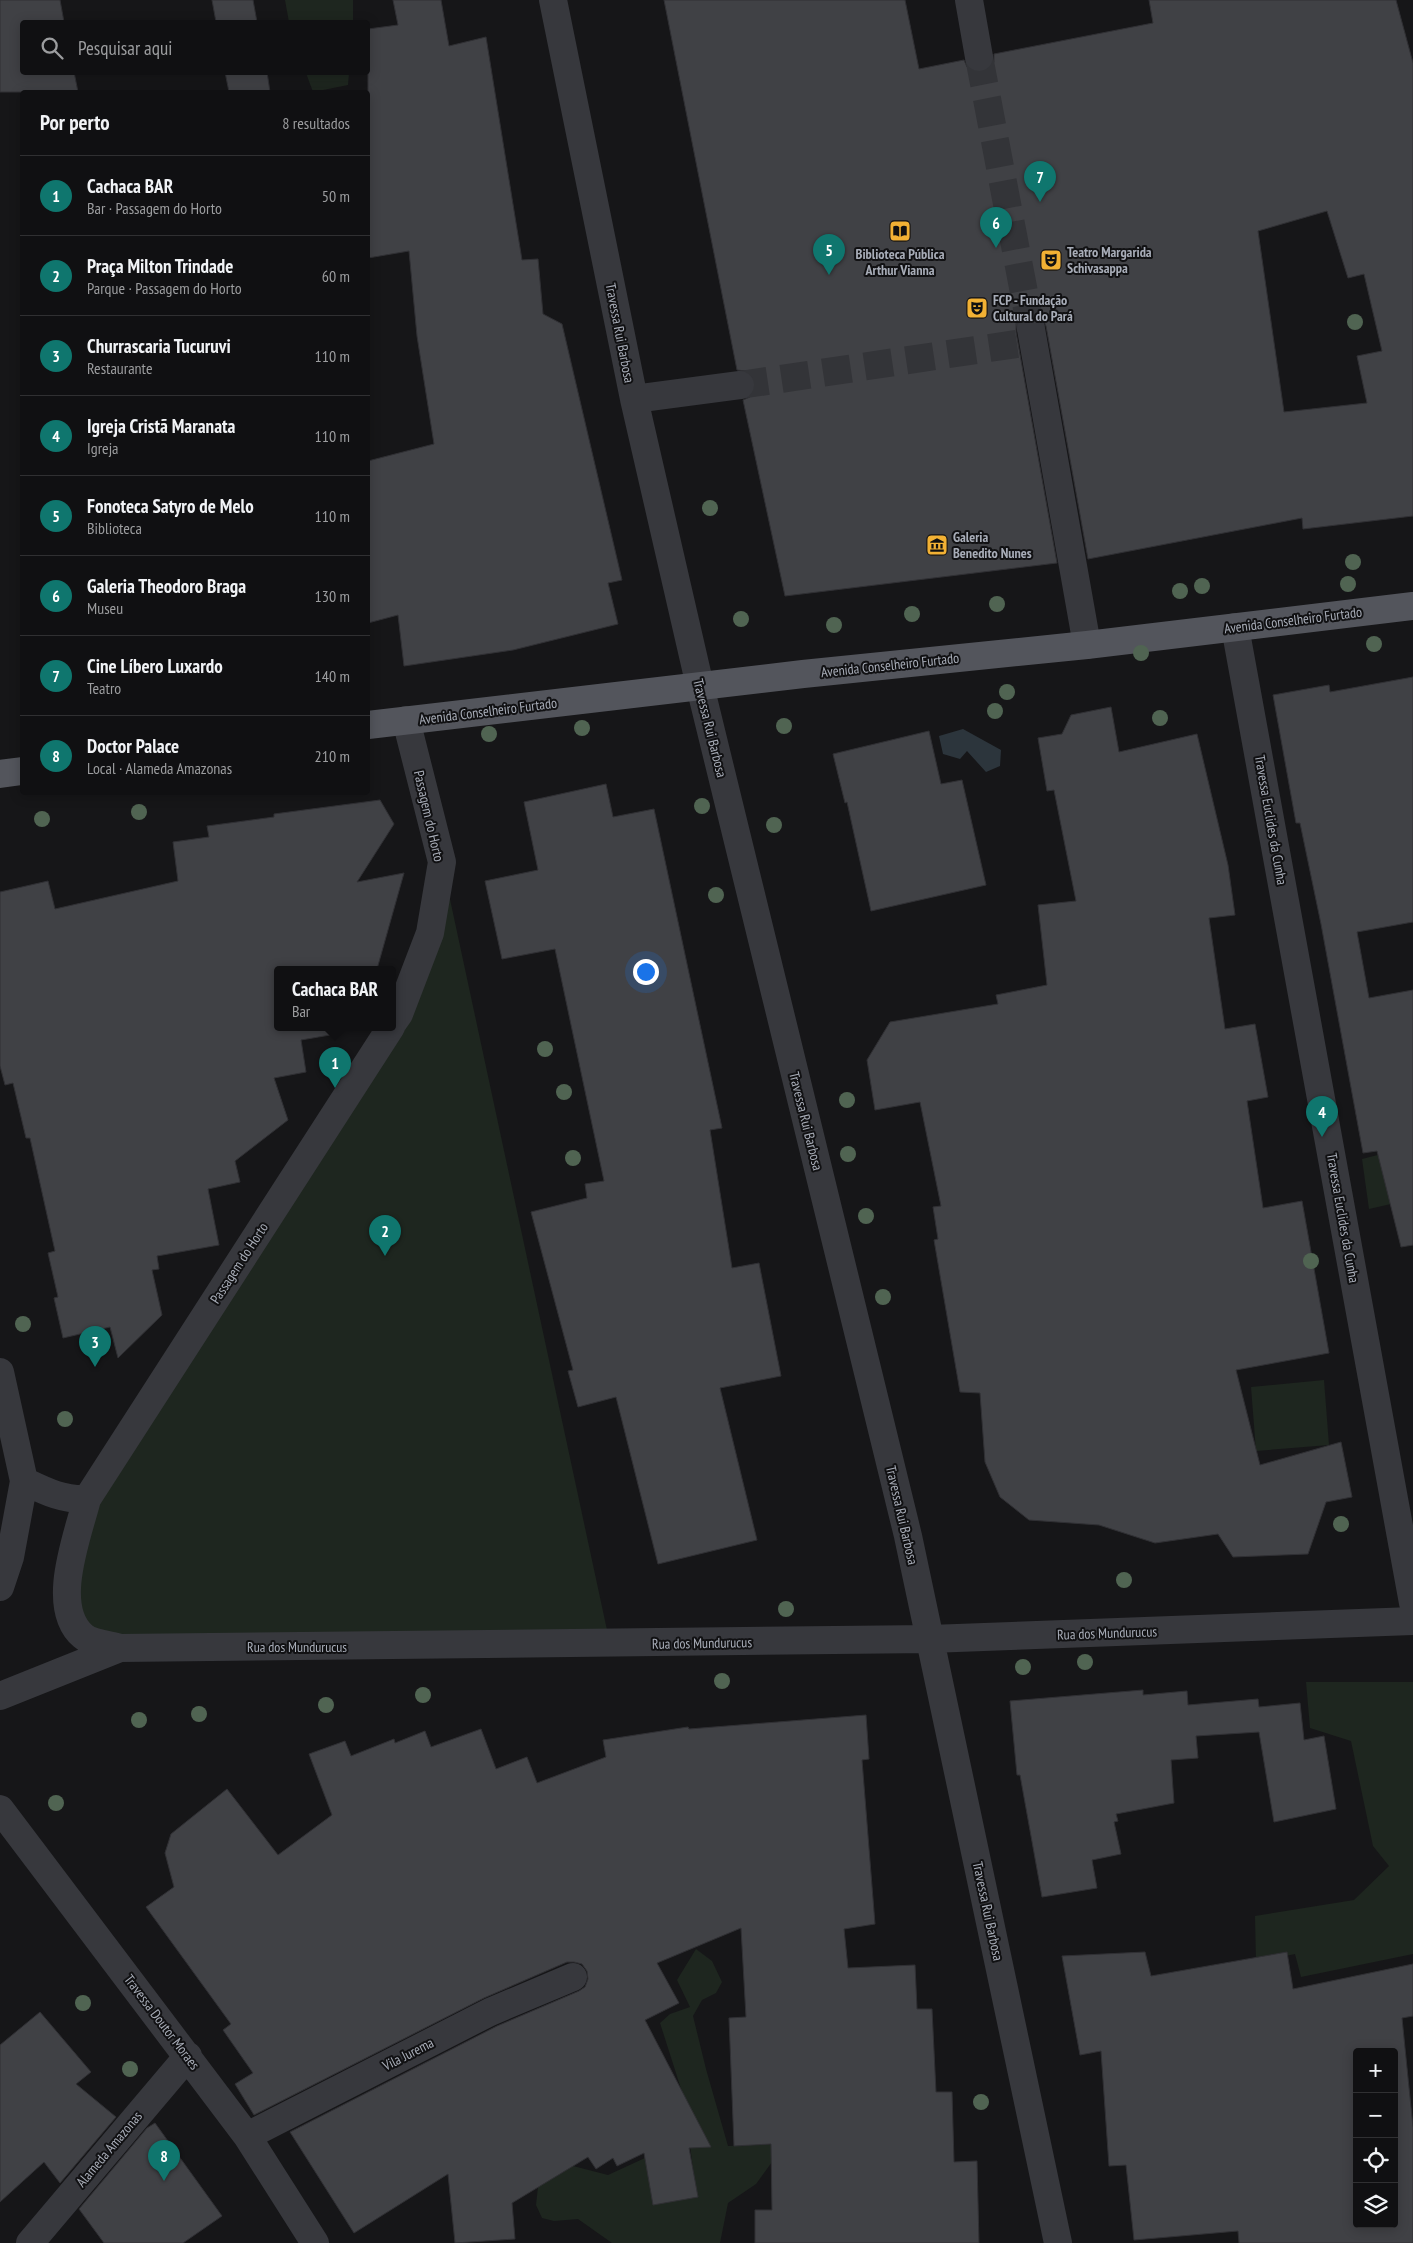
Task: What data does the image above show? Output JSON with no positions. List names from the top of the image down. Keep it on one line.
{"streets":{"main road":["Avenida Conselheiro Furtado"],"street":["Travessa Rui Barbosa","Passagem do Horto","Travessa Euclides da Cunha","Rua dos Mundurucus","Travessa Doutor Moraes","Vila Jurema","Alameda Amazonas"]},"crossings":[["Travessa Rui Barbosa","Avenida Conselheiro Furtado"],["Travessa Rui Barbosa","Rua dos Mundurucus"],["Avenida Conselheiro Furtado","Passagem do Horto"],["Avenida Conselheiro Furtado","Travessa Euclides da Cunha"],["Passagem do Horto","Rua dos Mundurucus"],["Travessa Doutor Moraes","Vila Jurema"],["Travessa Doutor Moraes","Alameda Amazonas"]],"places":{"library":["Biblioteca Pública Arthur Vianna"],"theatre":["Teatro Margarida Schivasappa","FCP - Fundação Cultural do Pará"],"museum":["Galeria Benedito Nunes"]},"page":{"search":"Pesquisar aqui","heading":["Por perto","8 resultados"],"list":[{"mark":"1","name":"Cachaca BAR","note":"Bar · Passagem do Horto","value":"50 m"},{"mark":"2","name":"Praça Milton Trindade","note":"Parque · Passagem do Horto","value":"60 m"},{"mark":"3","name":"Churrascaria Tucuruvi","note":"Restaurante","value":"110 m"},{"mark":"4","name":"Igreja Cristã Maranata","note":"Igreja","value":"110 m"},{"mark":"5","name":"Fonoteca Satyro de Melo","note":"Biblioteca","value":"110 m"},{"mark":"6","name":"Galeria Theodoro Braga","note":"Museu","value":"130 m"},{"mark":"7","name":"Cine Líbero Luxardo","note":"Teatro","value":"140 m"},{"mark":"8","name":"Doctor Palace","note":"Local · Alameda Amazonas","value":"210 m"}],"pins":["7","6","5","1","4","2","3","8"],"popup":["Cachaca BAR","Bar"],"map_buttons":["+","−"]}}
